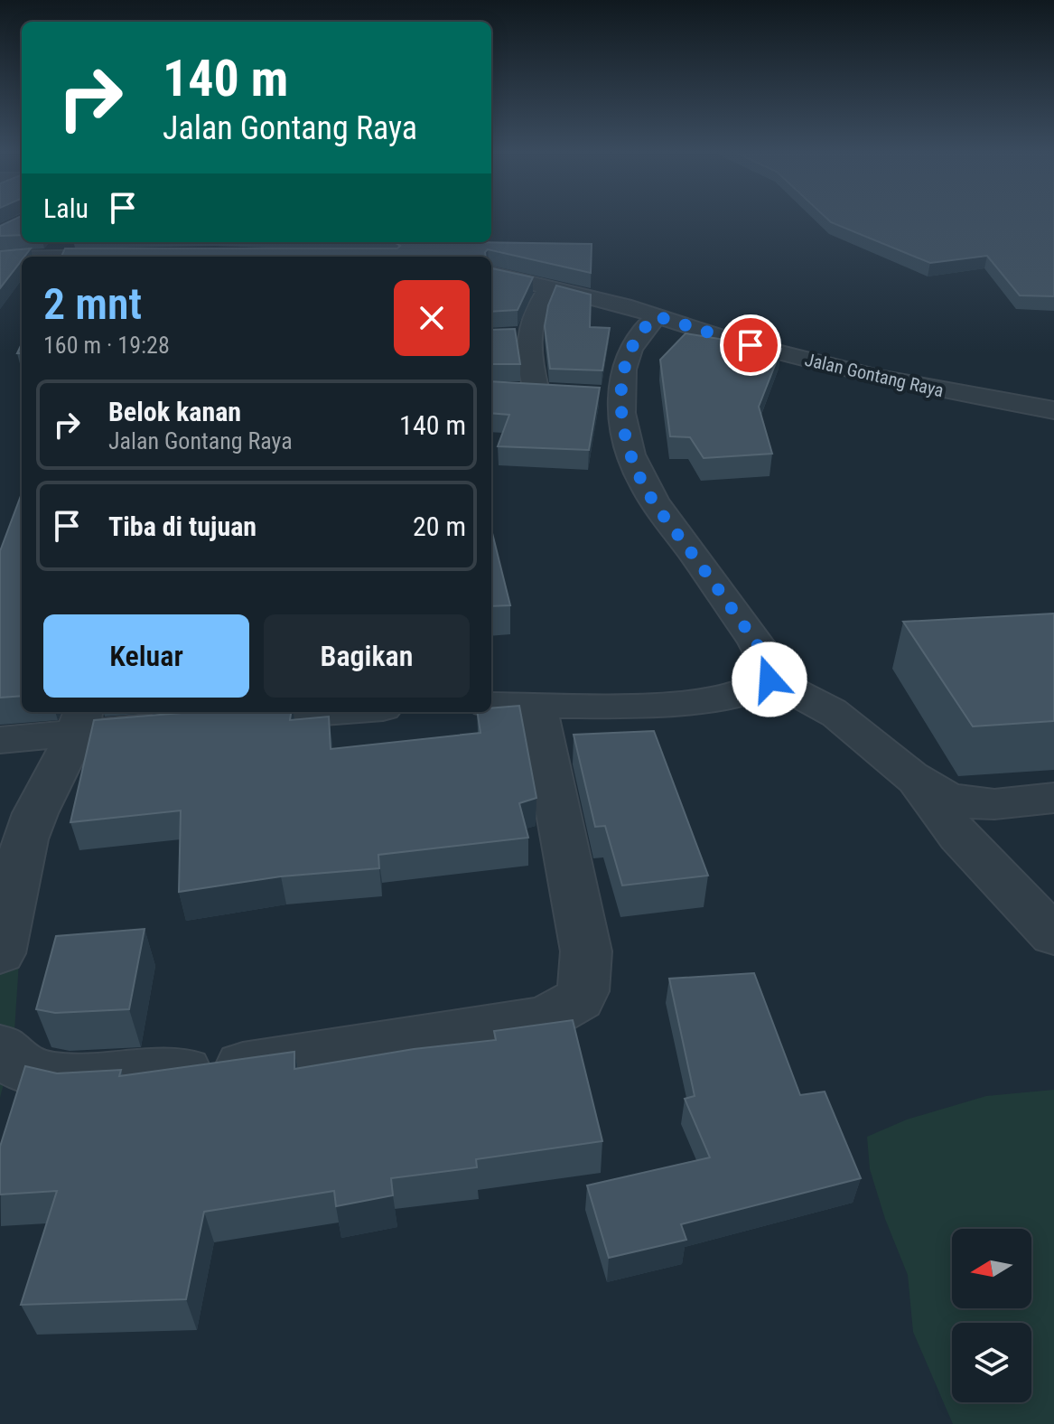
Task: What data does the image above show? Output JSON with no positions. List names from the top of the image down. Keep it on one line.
{"streets":{"street":["Jalan Gontang Raya"]},"north":"left","page":{"turn":["140 m","Jalan Gontang Raya"],"then":"Lalu","heading":["2 mnt","160 m · 19:28"],"list":[{"name":"Belok kanan","note":"Jalan Gontang Raya","value":"140 m"},{"name":"Tiba di tujuan","value":"20 m"}],"buttons":["Keluar","Bagikan"]}}
